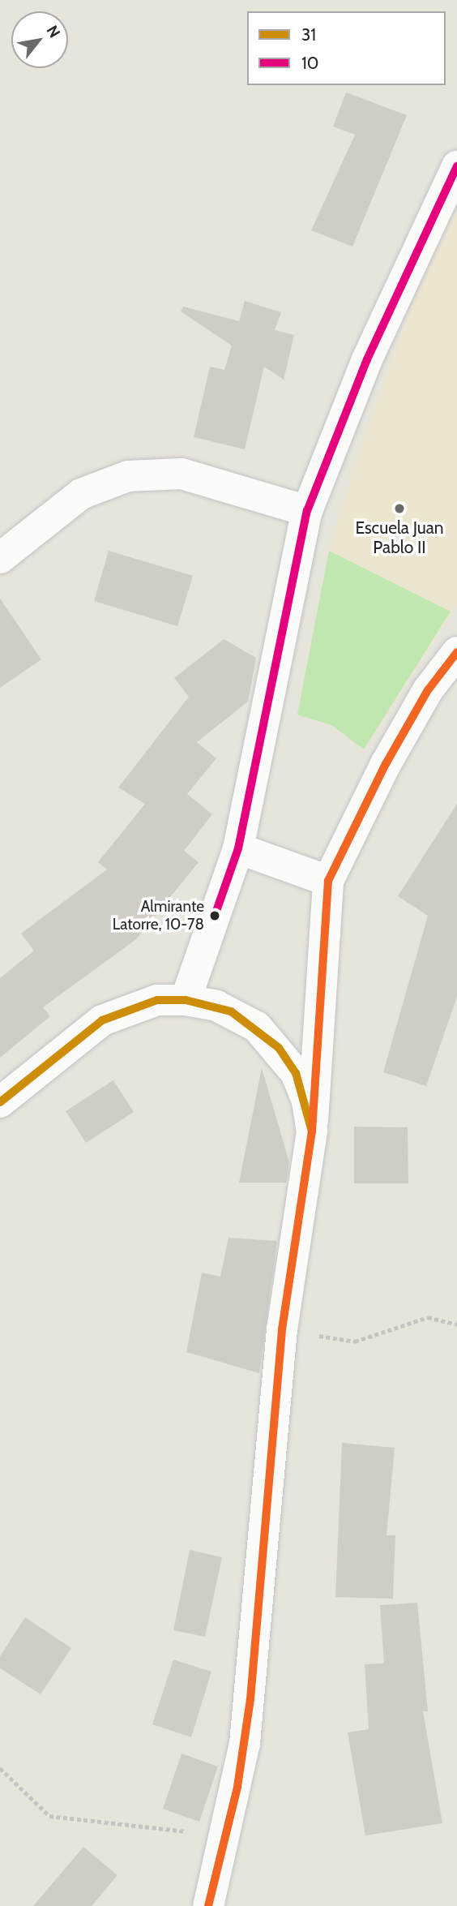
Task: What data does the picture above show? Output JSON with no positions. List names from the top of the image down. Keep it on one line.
{"places":["Escuela Juan Pablo II","Almirante Latorre, 10-78"],"lines":["transit line 10","transit line 31"],"legend":["31","10"],"north":"top right"}
